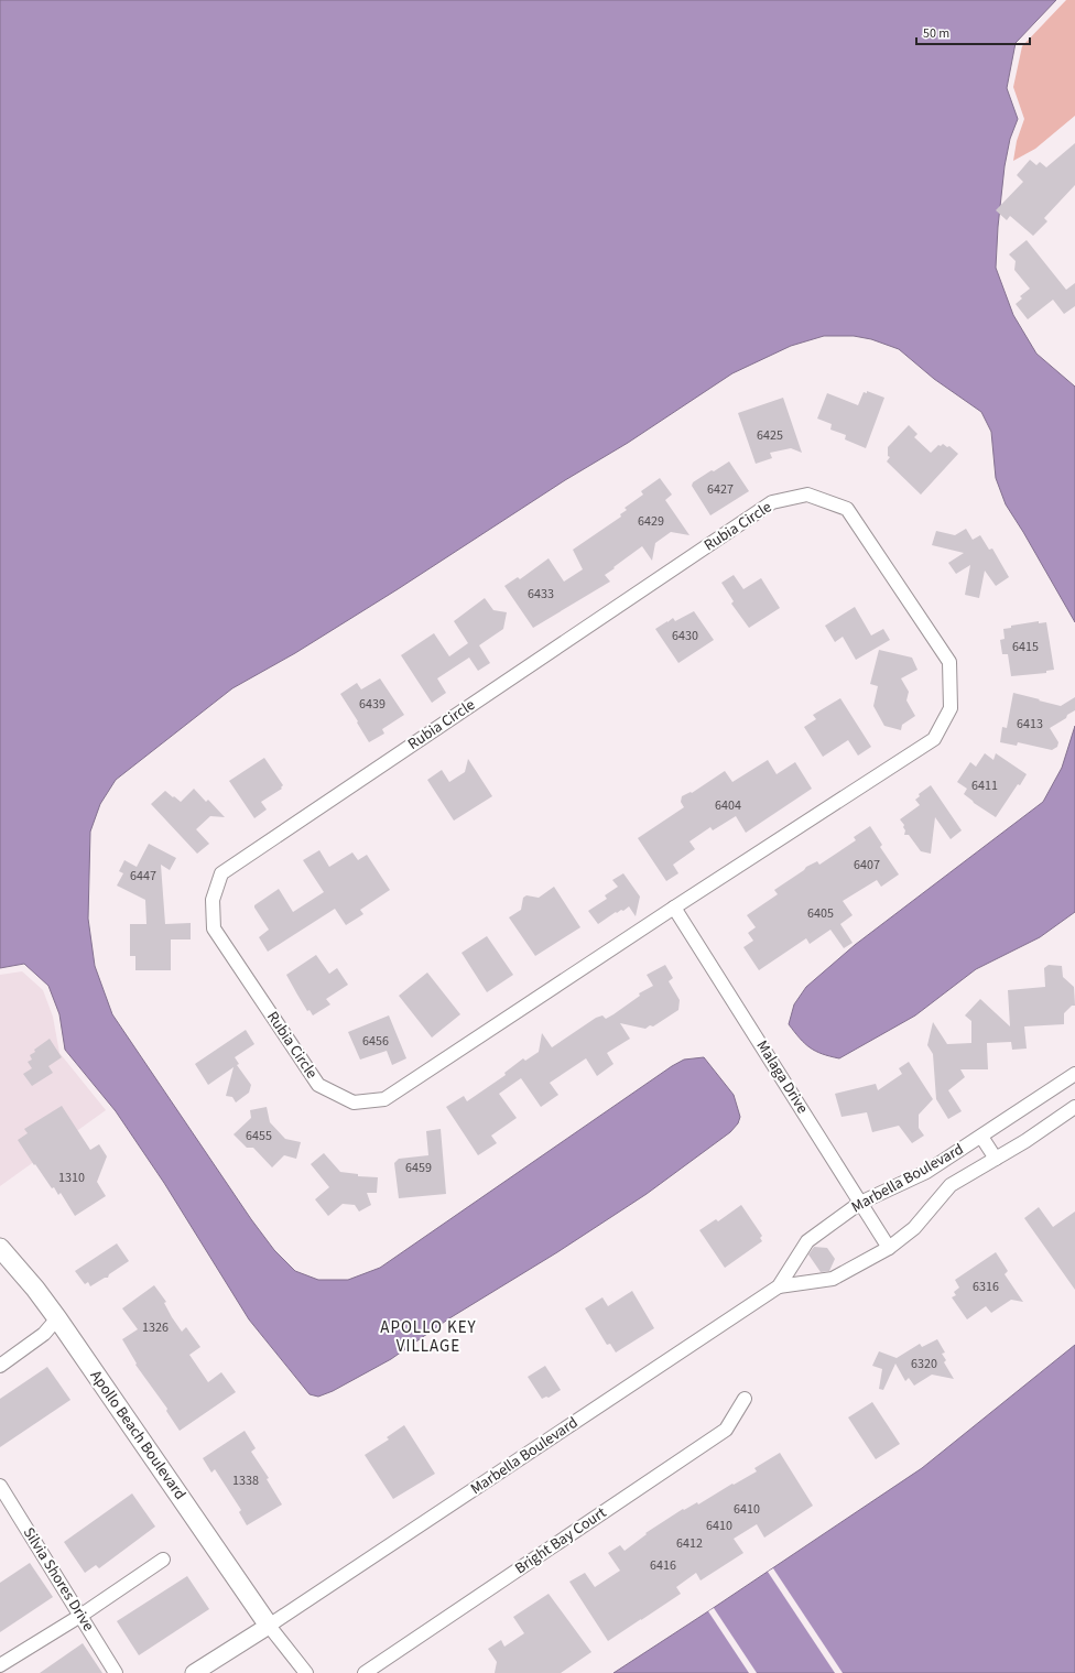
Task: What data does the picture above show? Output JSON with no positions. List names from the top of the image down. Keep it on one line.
{"streets":{"main road":["Apollo Beach Boulevard"],"street":["Rubia Circle","Malaga Drive","Marbella Boulevard","Bright Bay Court","Silvia Shores Drive"]},"crossings":[["Rubia Circle","Malaga Drive"],["Malaga Drive","Marbella Boulevard"],["Marbella Boulevard","Apollo Beach Boulevard"]],"districts":["APOLLO KEY VILLAGE"],"house_numbers":["6425","6427","6429","6433","6430","6415","6439","6413","6411","6404","6407","6447","6405","6456","6455","6459","1310","6316","1326","6320","1338","6410","6410","6412","6416"],"scale_bar":"50 m"}
